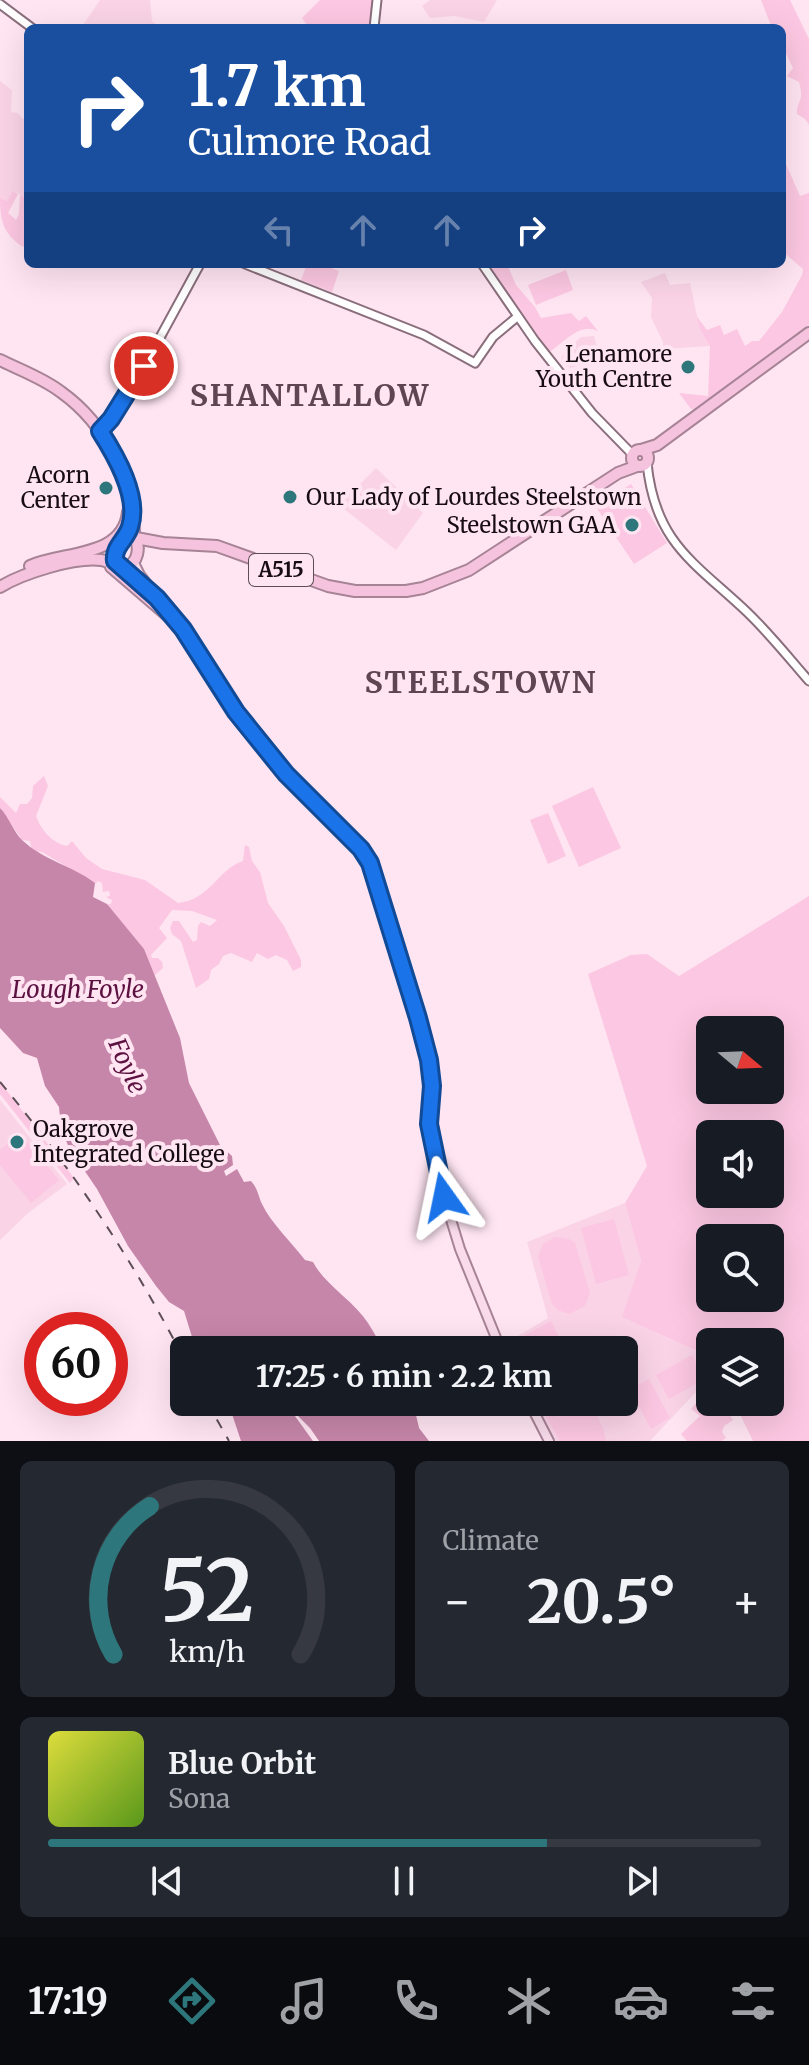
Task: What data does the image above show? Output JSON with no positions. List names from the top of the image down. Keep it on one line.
{"streets":{"highway":["A515"]},"districts":["SHANTALLOW","STEELSTOWN"],"water":["Lough Foyle","Foyle"],"places":["Lenamore Youth Centre","Acorn Center","Our Lady of Lourdes Steelstown","Steelstown GAA","Oakgrove Integrated College"],"north":"right","page":{"turn":["1.7 km","Culmore Road"],"limit":"60","trip":"17:25 · 6 min · 2.2 km","tile":"Climate","heat":["−","20.5°","+"],"song":["Blue Orbit","Sona"],"tabs":"17:19","gauge":["52","km/h"]}}
